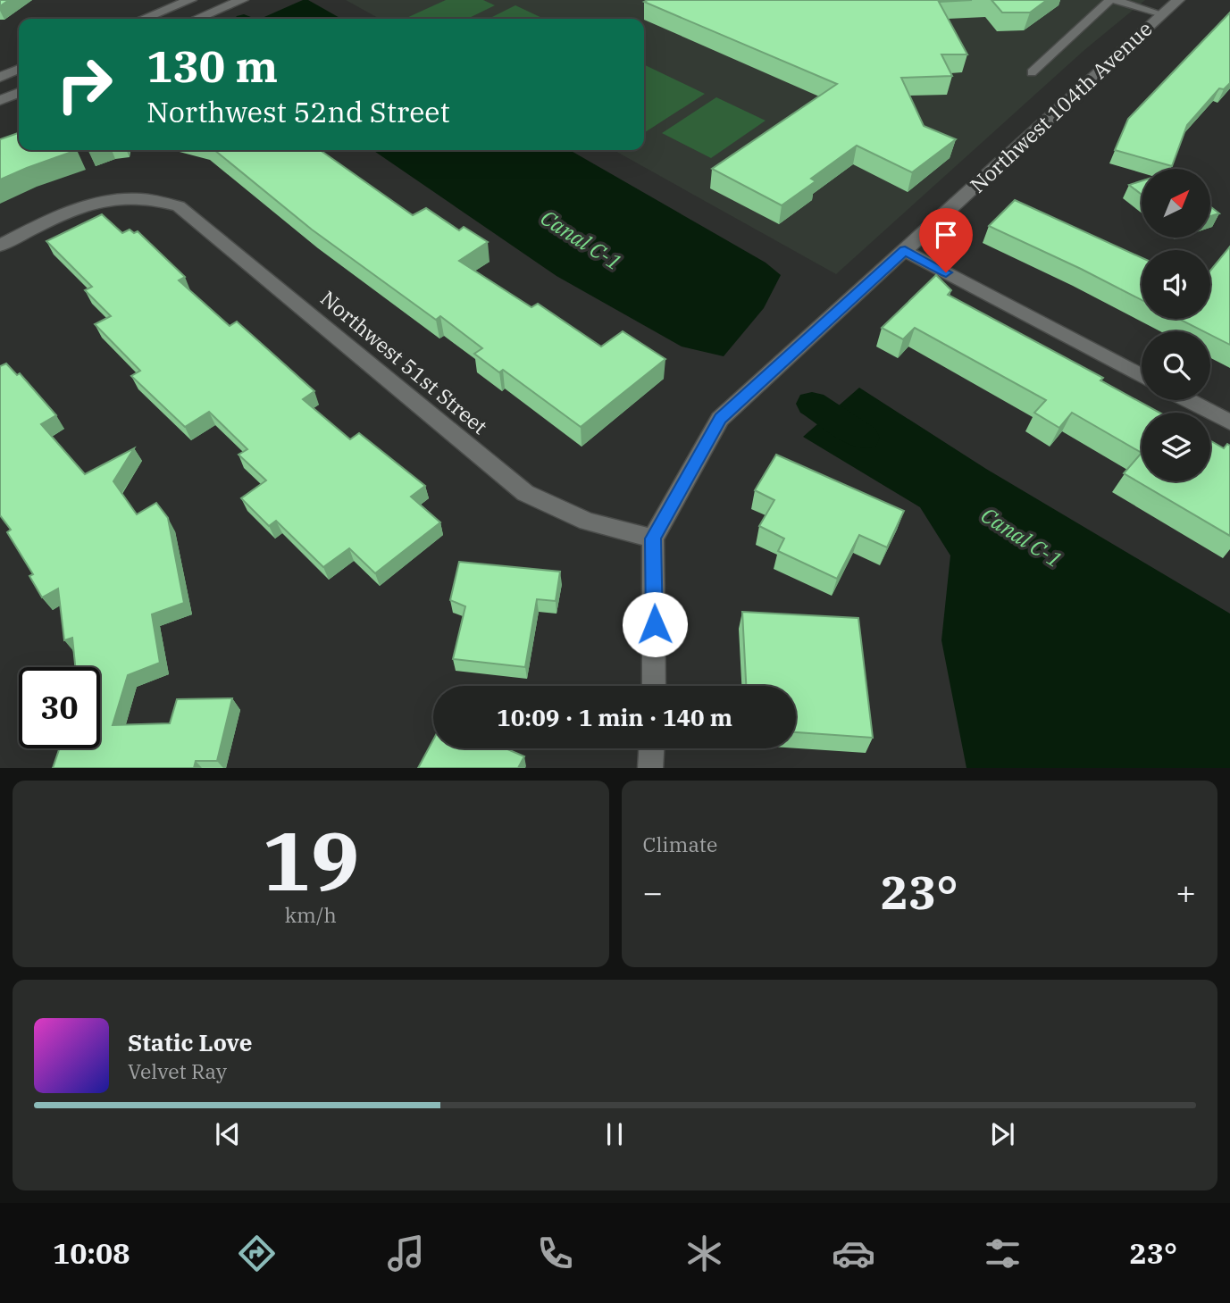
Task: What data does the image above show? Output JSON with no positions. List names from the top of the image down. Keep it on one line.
{"streets":{"street":["Northwest 104th Avenue","Northwest 51st Street"]},"crossings":[["Northwest 104th Avenue","Northwest 51st Street"]],"water":["Canal C-1"],"north":"top right","page":{"turn":["130 m","Northwest 52nd Street"],"limit":"30","trip":"10:09 · 1 min · 140 m","tile":[["19","km/h"],"Climate"],"heat":["−","23°","+"],"song":["Static Love","Velvet Ray"],"tabs":["10:08","23°"]}}
